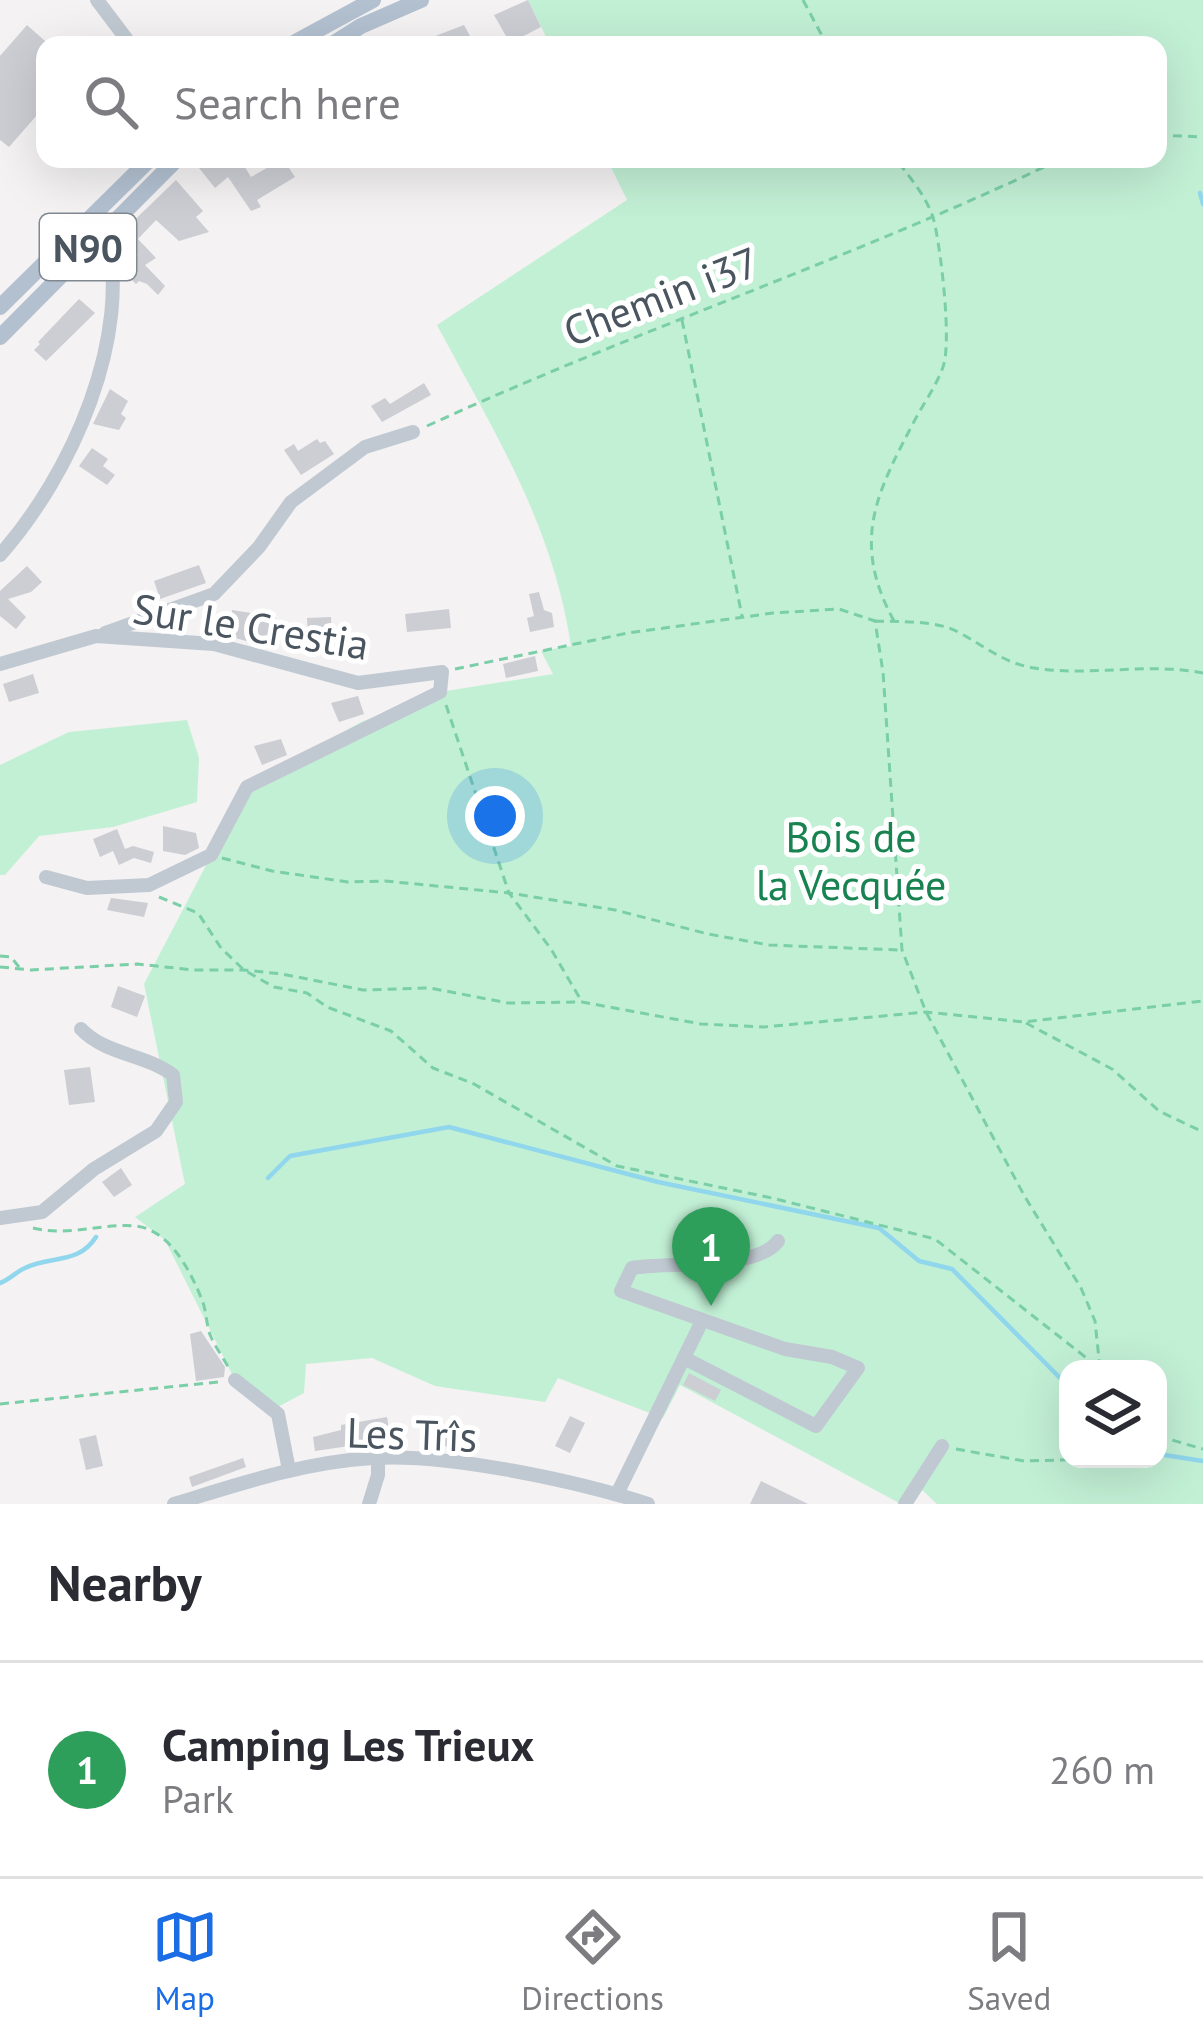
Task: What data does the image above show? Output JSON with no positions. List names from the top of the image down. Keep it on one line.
{"streets":{"main road":["N90"],"street":["Sur le Crestia","Les Trîs"],"path":["Chemin i37"]},"parks":["Bois de la Vecquée"],"page":{"search":"Search here","pins":"1","heading":"Nearby","list":[{"mark":"1","name":"Camping Les Trieux","note":"Park","value":"260 m"}],"nav":["Map","Directions","Saved"]}}
